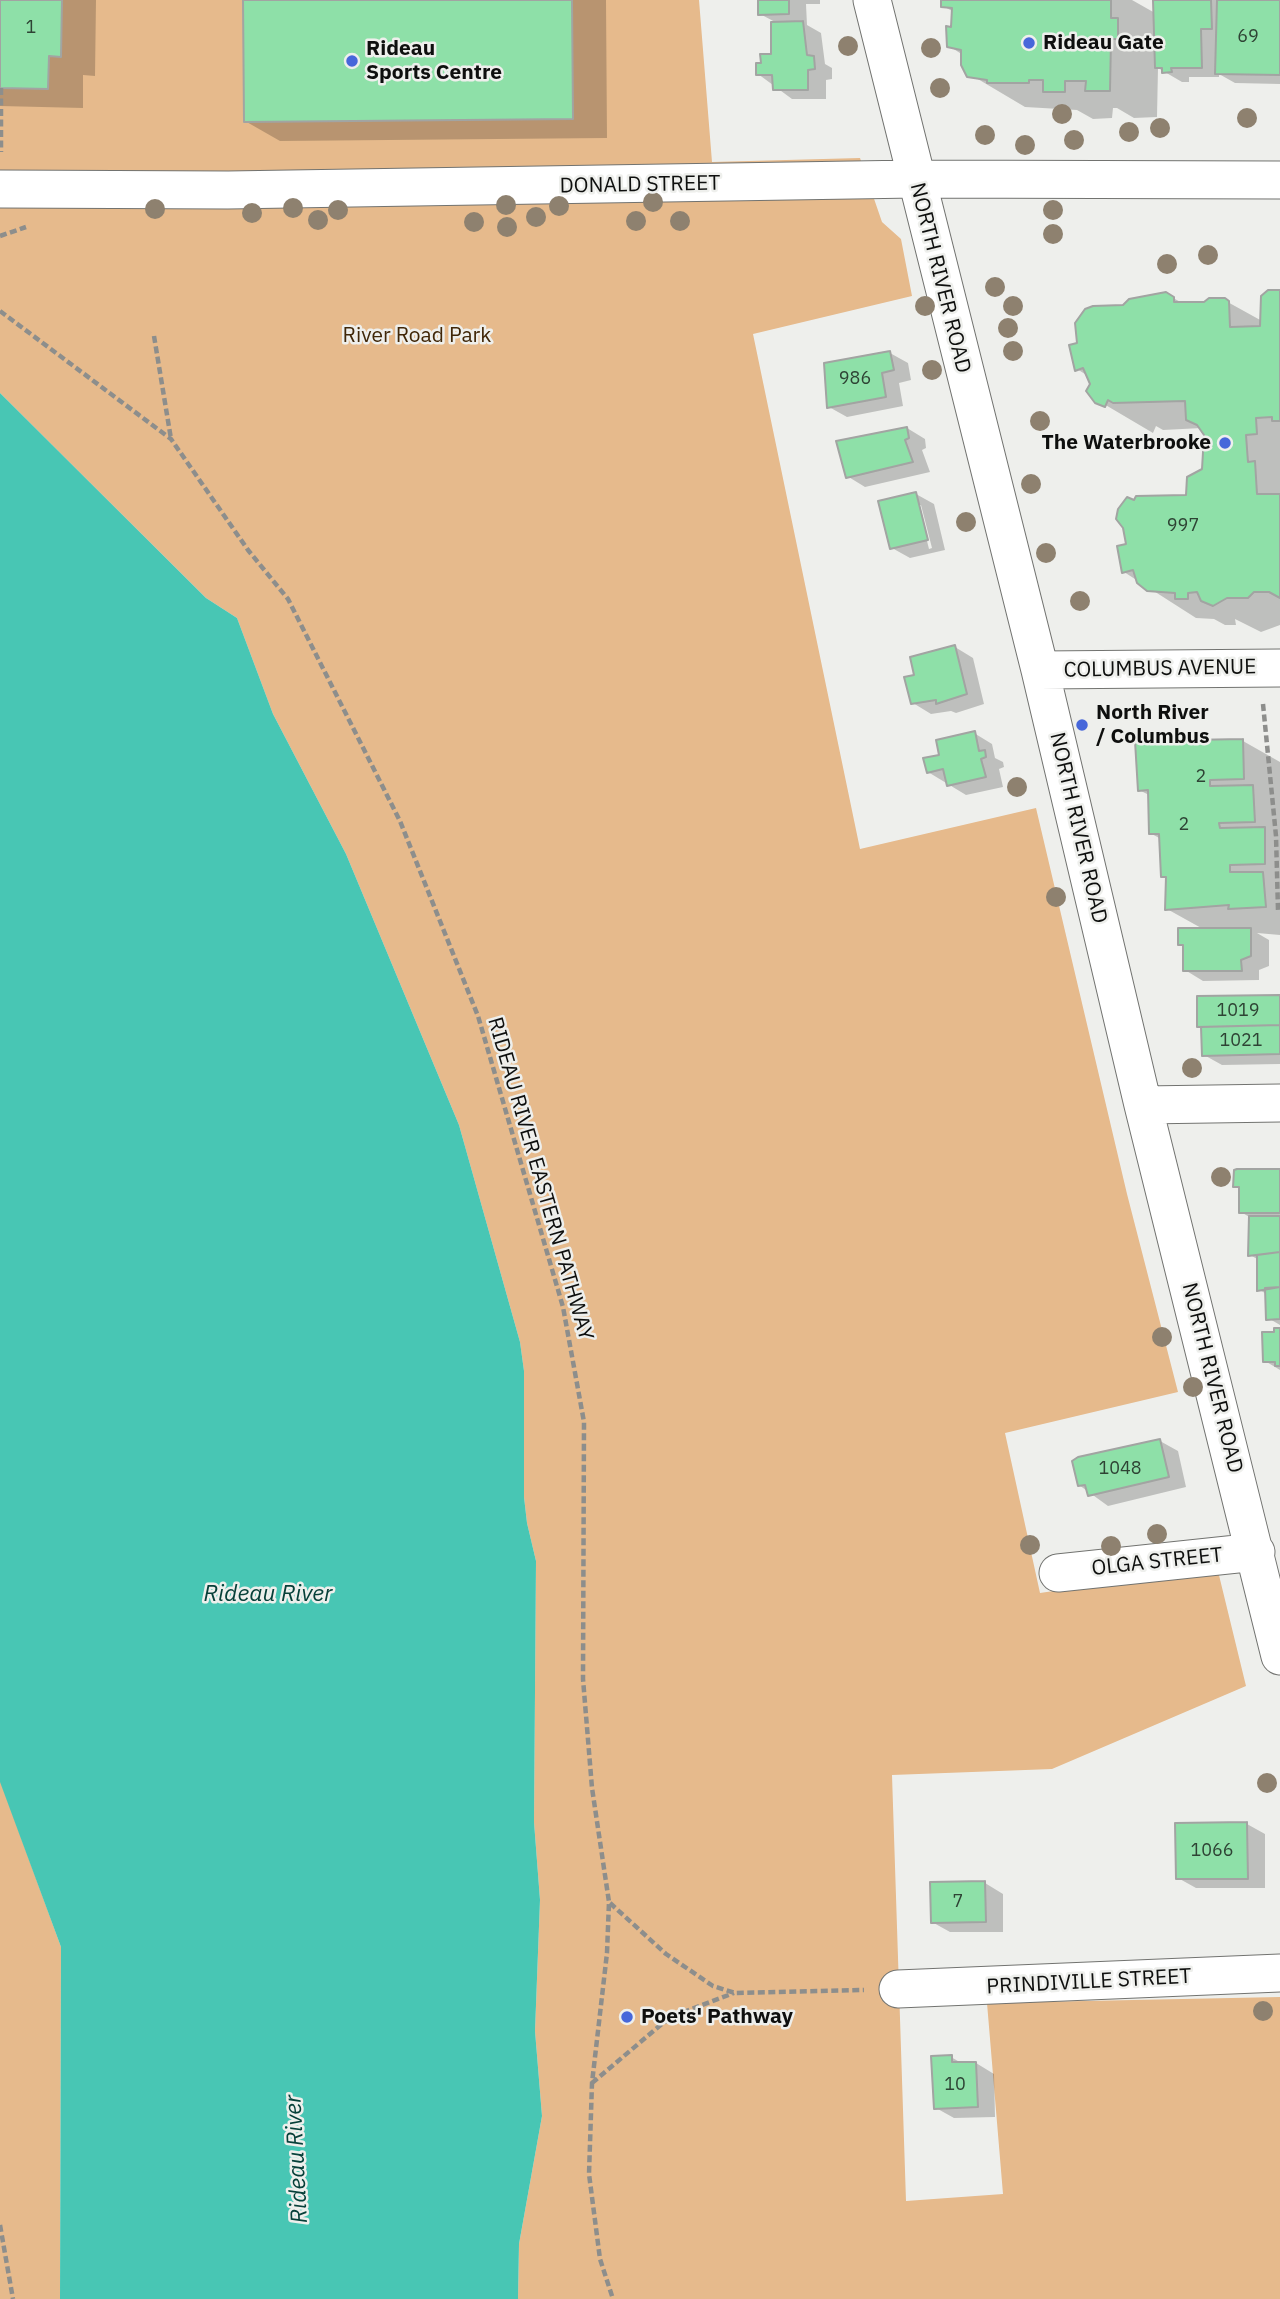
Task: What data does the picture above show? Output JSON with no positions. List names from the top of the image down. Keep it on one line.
{"streets":{"street":["DONALD STREET","NORTH RIVER ROAD","COLUMBUS AVENUE","OLGA STREET","PRINDIVILLE STREET"],"path":["RIDEAU RIVER EASTERN PATHWAY"]},"crossings":[["DONALD STREET","NORTH RIVER ROAD"],["NORTH RIVER ROAD","COLUMBUS AVENUE"],["NORTH RIVER ROAD","OLGA STREET"]],"water":["Rideau River"],"parks":["River Road Park"],"places":["Rideau Gate","Rideau Sports Centre","The Waterbrooke","North River / Columbus","Poets' Pathway"],"house_numbers":["1","69","986","997","2","2","1019","1021","1048","1066","7","10"]}
